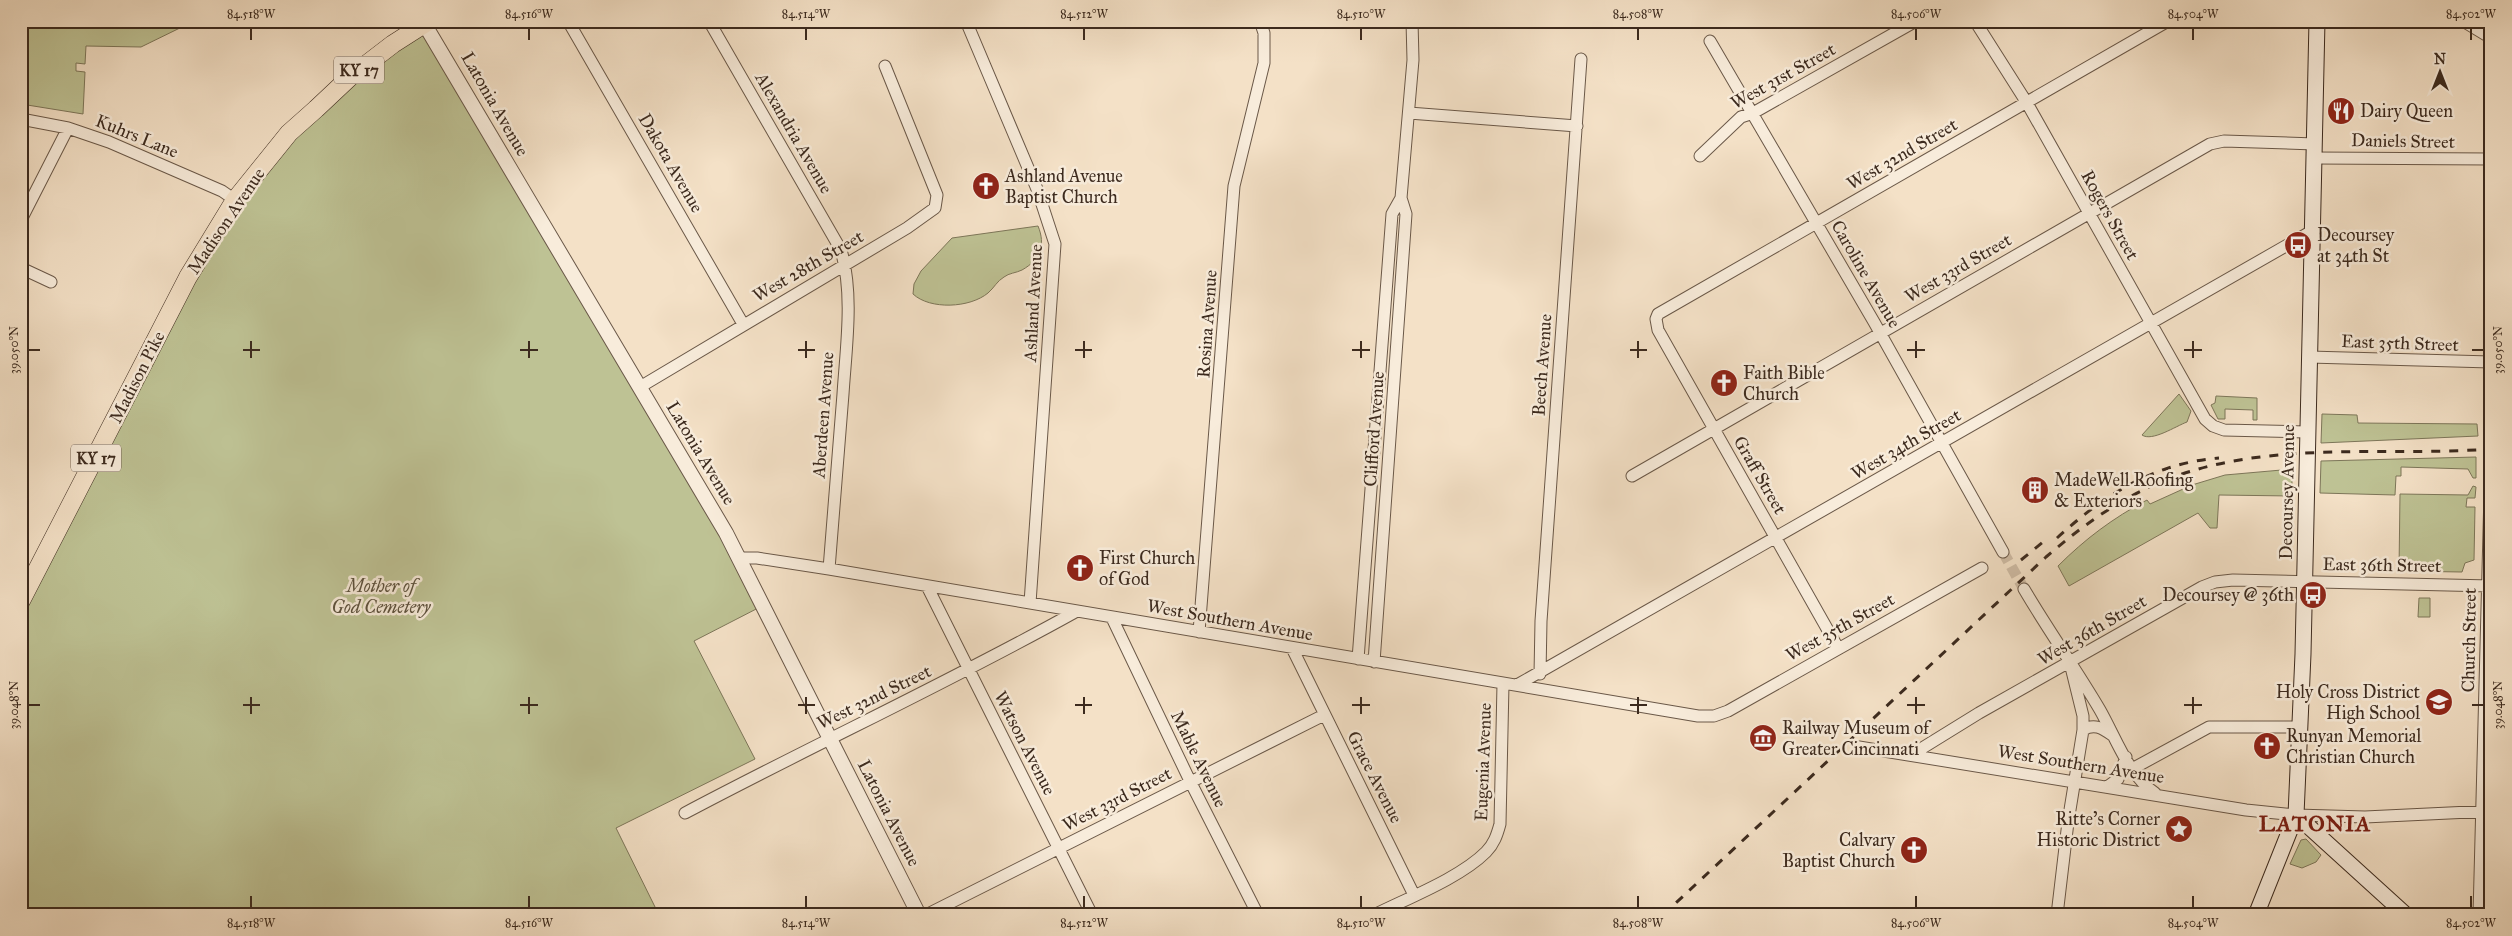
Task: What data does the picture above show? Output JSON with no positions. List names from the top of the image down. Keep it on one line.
{"streets":{"main road":["KY 17","Madison Avenue","Madison Pike","Decoursey Avenue"],"street":["West 31st Street","Latonia Avenue","Alexandria Avenue","Kuhrs Lane","Daniels Street","West 32nd Street","Dakota Avenue","Rogers Street","West 28th Street","West 33rd Street","Caroline Avenue","Ashland Avenue","Rosina Avenue","East 35th Street","Beech Avenue","Aberdeen Avenue","Clifford Avenue","West 34th Street","Graff Street","East 36th Street","West Southern Avenue","West 35th Street","West 36th Street","Church Street","Watson Avenue","Mable Avenue","Eugenia Avenue","Grace Avenue"]},"crossings":[["West 31st Street","Caroline Avenue"],["Latonia Avenue","West 32nd Street"],["Latonia Avenue","Madison Avenue"],["Latonia Avenue","West 28th Street"],["Latonia Avenue","West Southern Avenue"],["Alexandria Avenue","West 28th Street"],["Alexandria Avenue","Aberdeen Avenue"],["Kuhrs Lane","Madison Avenue"],["Daniels Street","West 33rd Street"],["Daniels Street","Decoursey Avenue"],["West 32nd Street","Rogers Street"],["West 32nd Street","Caroline Avenue"],["West 32nd Street","Graff Street"],["West 32nd Street","West Southern Avenue"],["West 32nd Street","Watson Avenue"],["Dakota Avenue","West 28th Street"],["Rogers Street","West 33rd Street"],["Rogers Street","West 34th Street"],["Rogers Street","Decoursey Avenue"],["Madison Avenue","Madison Pike"],["West 28th Street","Aberdeen Avenue"],["West 33rd Street","Caroline Avenue"],["West 33rd Street","Graff Street"],["West 33rd Street","Decoursey Avenue"],["West 33rd Street","Watson Avenue"],["West 33rd Street","Mable Avenue"],["West 33rd Street","Grace Avenue"],["Caroline Avenue","West 34th Street"],["Ashland Avenue","West Southern Avenue"],["Rosina Avenue","West Southern Avenue"],["East 35th Street","Decoursey Avenue"],["Beech Avenue","West 34th Street"],["Aberdeen Avenue","West Southern Avenue"],["Clifford Avenue","West Southern Avenue"],["West 34th Street","Graff Street"],["West 34th Street","Decoursey Avenue"],["West 34th Street","West Southern Avenue"],["Graff Street","West 35th Street"],["Decoursey Avenue","East 36th Street"],["Decoursey Avenue","West Southern Avenue"],["Decoursey Avenue","West 36th Street"],["East 36th Street","West 36th Street"],["East 36th Street","Church Street"],["West Southern Avenue","West 35th Street"],["West Southern Avenue","West 36th Street"],["West Southern Avenue","Church Street"],["West Southern Avenue","Watson Avenue"],["West Southern Avenue","Mable Avenue"],["West Southern Avenue","Eugenia Avenue"],["West Southern Avenue","Grace Avenue"],["Eugenia Avenue","Grace Avenue"]],"districts":["LATONIA"],"parks":["Mother of God Cemetery"],"places":{"restaurant":["Dairy Queen"],"church":["Ashland Avenue Baptist Church","Faith Bible Church","First Church of God","Runyan Memorial Christian Church","Calvary Baptist Church"],"bus stop":["Decoursey at 34th St","Decoursey @ 36th"],"building":["MadeWell Roofing & Exteriors"],"school or university":["Holy Cross District High School"],"museum":["Railway Museum of Greater Cincinnati"],"place":["Ritte's Corner Historic District"]},"north":"top","coordinates":["84.518°W","84.516°W","84.514°W","84.512°W","84.510°W","84.508°W","84.506°W","84.504°W","84.502°W","39.050°N","39.048°N"]}
